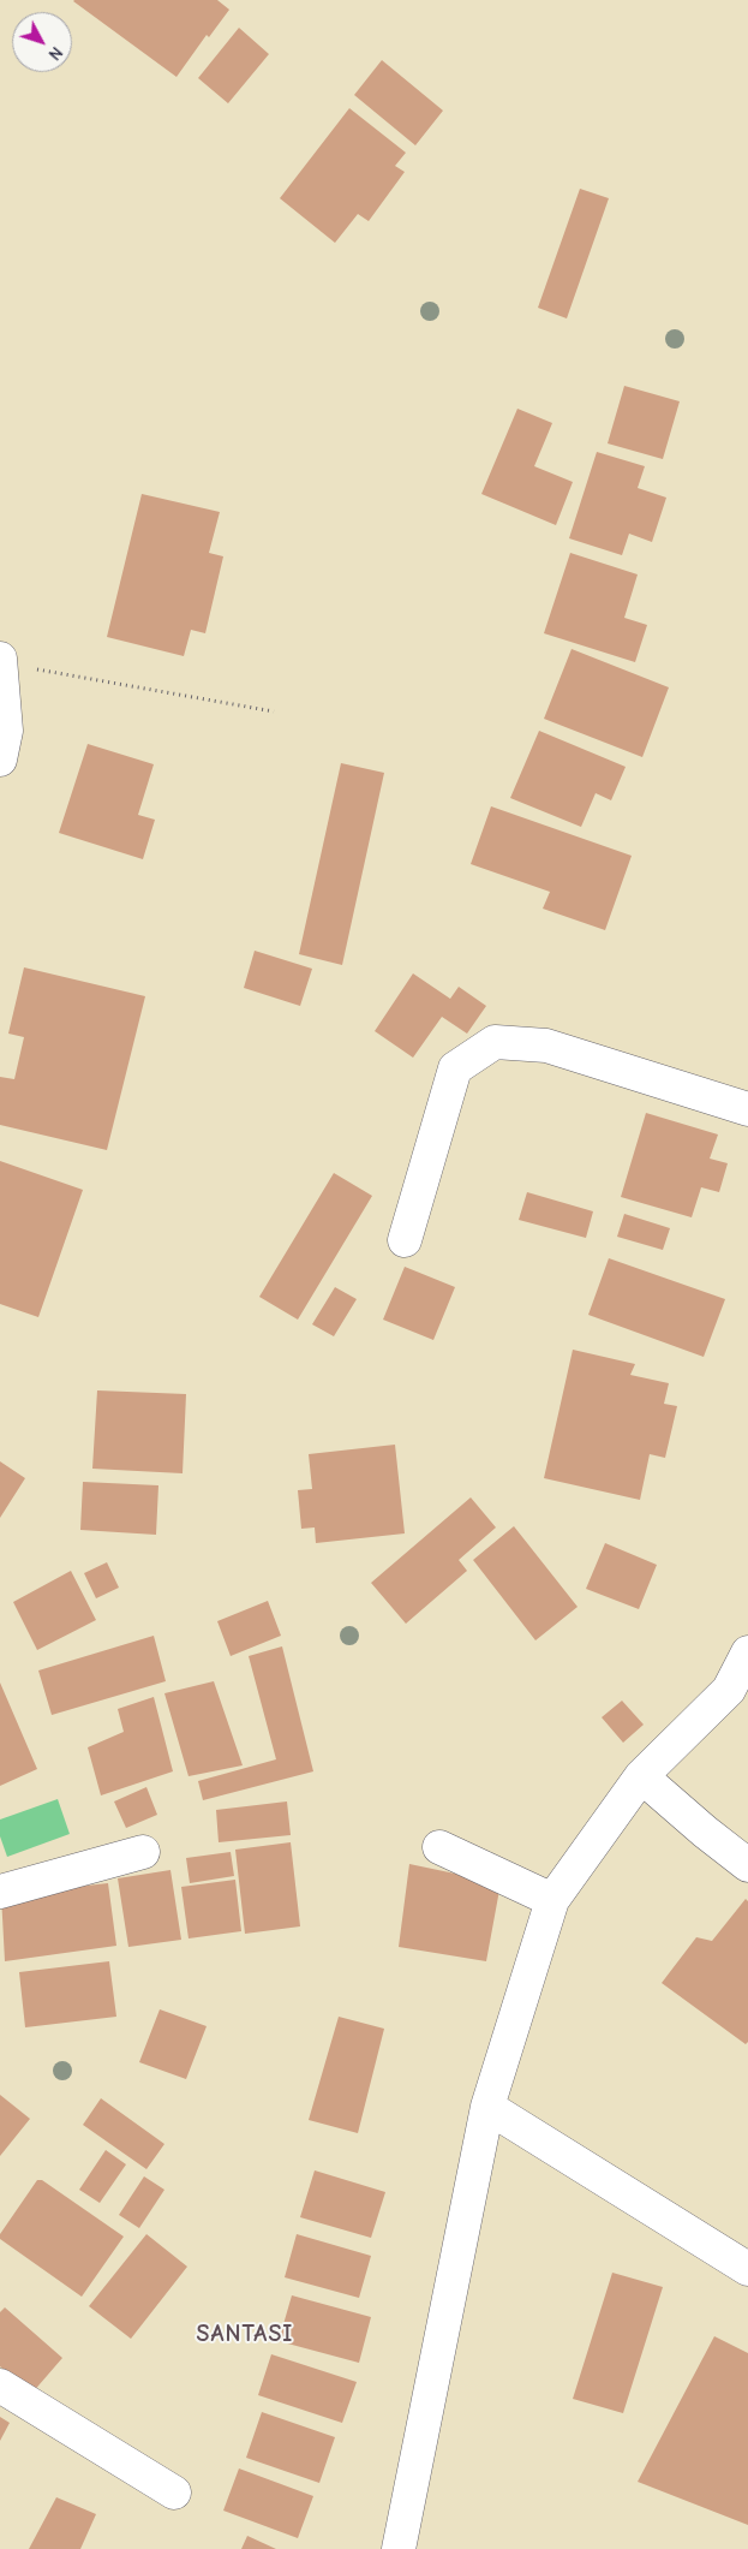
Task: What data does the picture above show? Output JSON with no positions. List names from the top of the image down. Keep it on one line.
{"districts":["SANTASI"],"north":"bottom right"}
